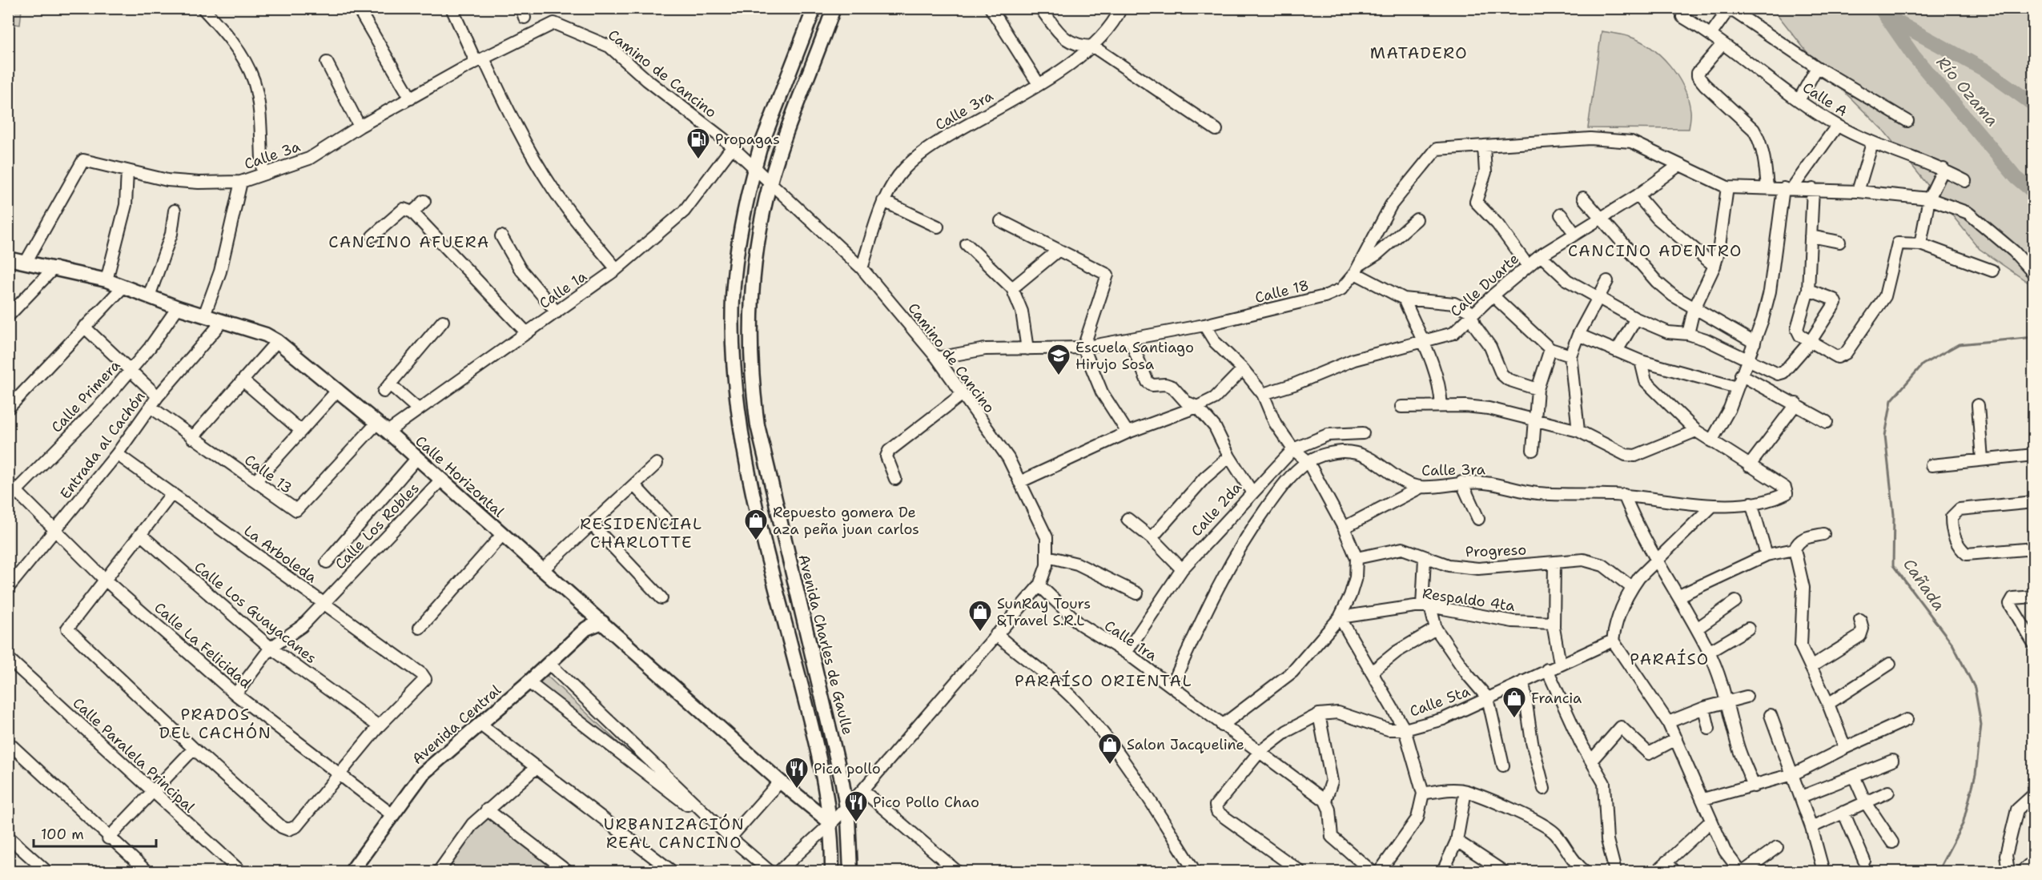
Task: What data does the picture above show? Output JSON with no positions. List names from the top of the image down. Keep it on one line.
{"streets":{"main road":["Calle Horizontal","Avenida Charles de Gaulle","Avenida Central"],"street":["Camino de Cancino","Calle A","Calle 3ra","Calle 3a","Calle Duarte","Calle 1a","Calle 18","Calle Primera","Entrada al Cachón","Calle 13","Calle 2da","Calle Los Robles","Progreso","La Arboleda","Respaldo 4ta","Calle Los Guayacanes","Calle 1ra","Calle La Felicidad","Calle 5ta","Calle Paralela Principal"]},"crossings":[["Camino de Cancino","Calle 3ra"],["Camino de Cancino","Calle 3a"],["Camino de Cancino","Calle 1a"],["Camino de Cancino","Calle 18"],["Camino de Cancino","Calle Horizontal"],["Camino de Cancino","Calle 1ra"],["Camino de Cancino","Avenida Charles de Gaulle"],["Calle 3ra","Calle 1ra"],["Calle 3a","Calle Horizontal"],["Calle Duarte","Calle 18"],["Calle 1a","Calle Horizontal"],["Calle Primera","Calle Horizontal"],["Calle Primera","Calle La Felicidad"],["Entrada al Cachón","Calle 13"],["Entrada al Cachón","Calle Horizontal"],["Entrada al Cachón","La Arboleda"],["Entrada al Cachón","Calle La Felicidad"],["Calle 13","Calle Horizontal"],["Calle Horizontal","Calle Los Robles"],["Calle Horizontal","Avenida Central"],["Calle 2da","Calle 1ra"],["Calle Los Robles","La Arboleda"],["Calle Los Robles","Calle Los Guayacanes"],["Calle Los Robles","Calle La Felicidad"],["La Arboleda","Calle Los Guayacanes"],["Calle 1ra","Calle 5ta"],["Calle La Felicidad","Avenida Central"]],"districts":["MATADERO","CANCINO AFUERA","CANCINO ADENTRO","RESIDENCIAL CHARLOTTE","PARAÍSO","PARAÍSO ORIENTAL","PRADOS DEL CACHÓN","URBANIZACIÓN REAL CANCINO"],"water":["Río Ozama","Cañada"],"places":{"fuel station":["Propagas"],"school or university":["Escuela Santiago Hirujo Sosa"],"shop":["Repuesto gomera De aza peña juan carlos","SunRay Tours &Travel S.R.L","Francia","Salon Jacqueline"],"restaurant":["Pica pollo","Pico Pollo Chao"]},"scale_bar":"100 m"}
